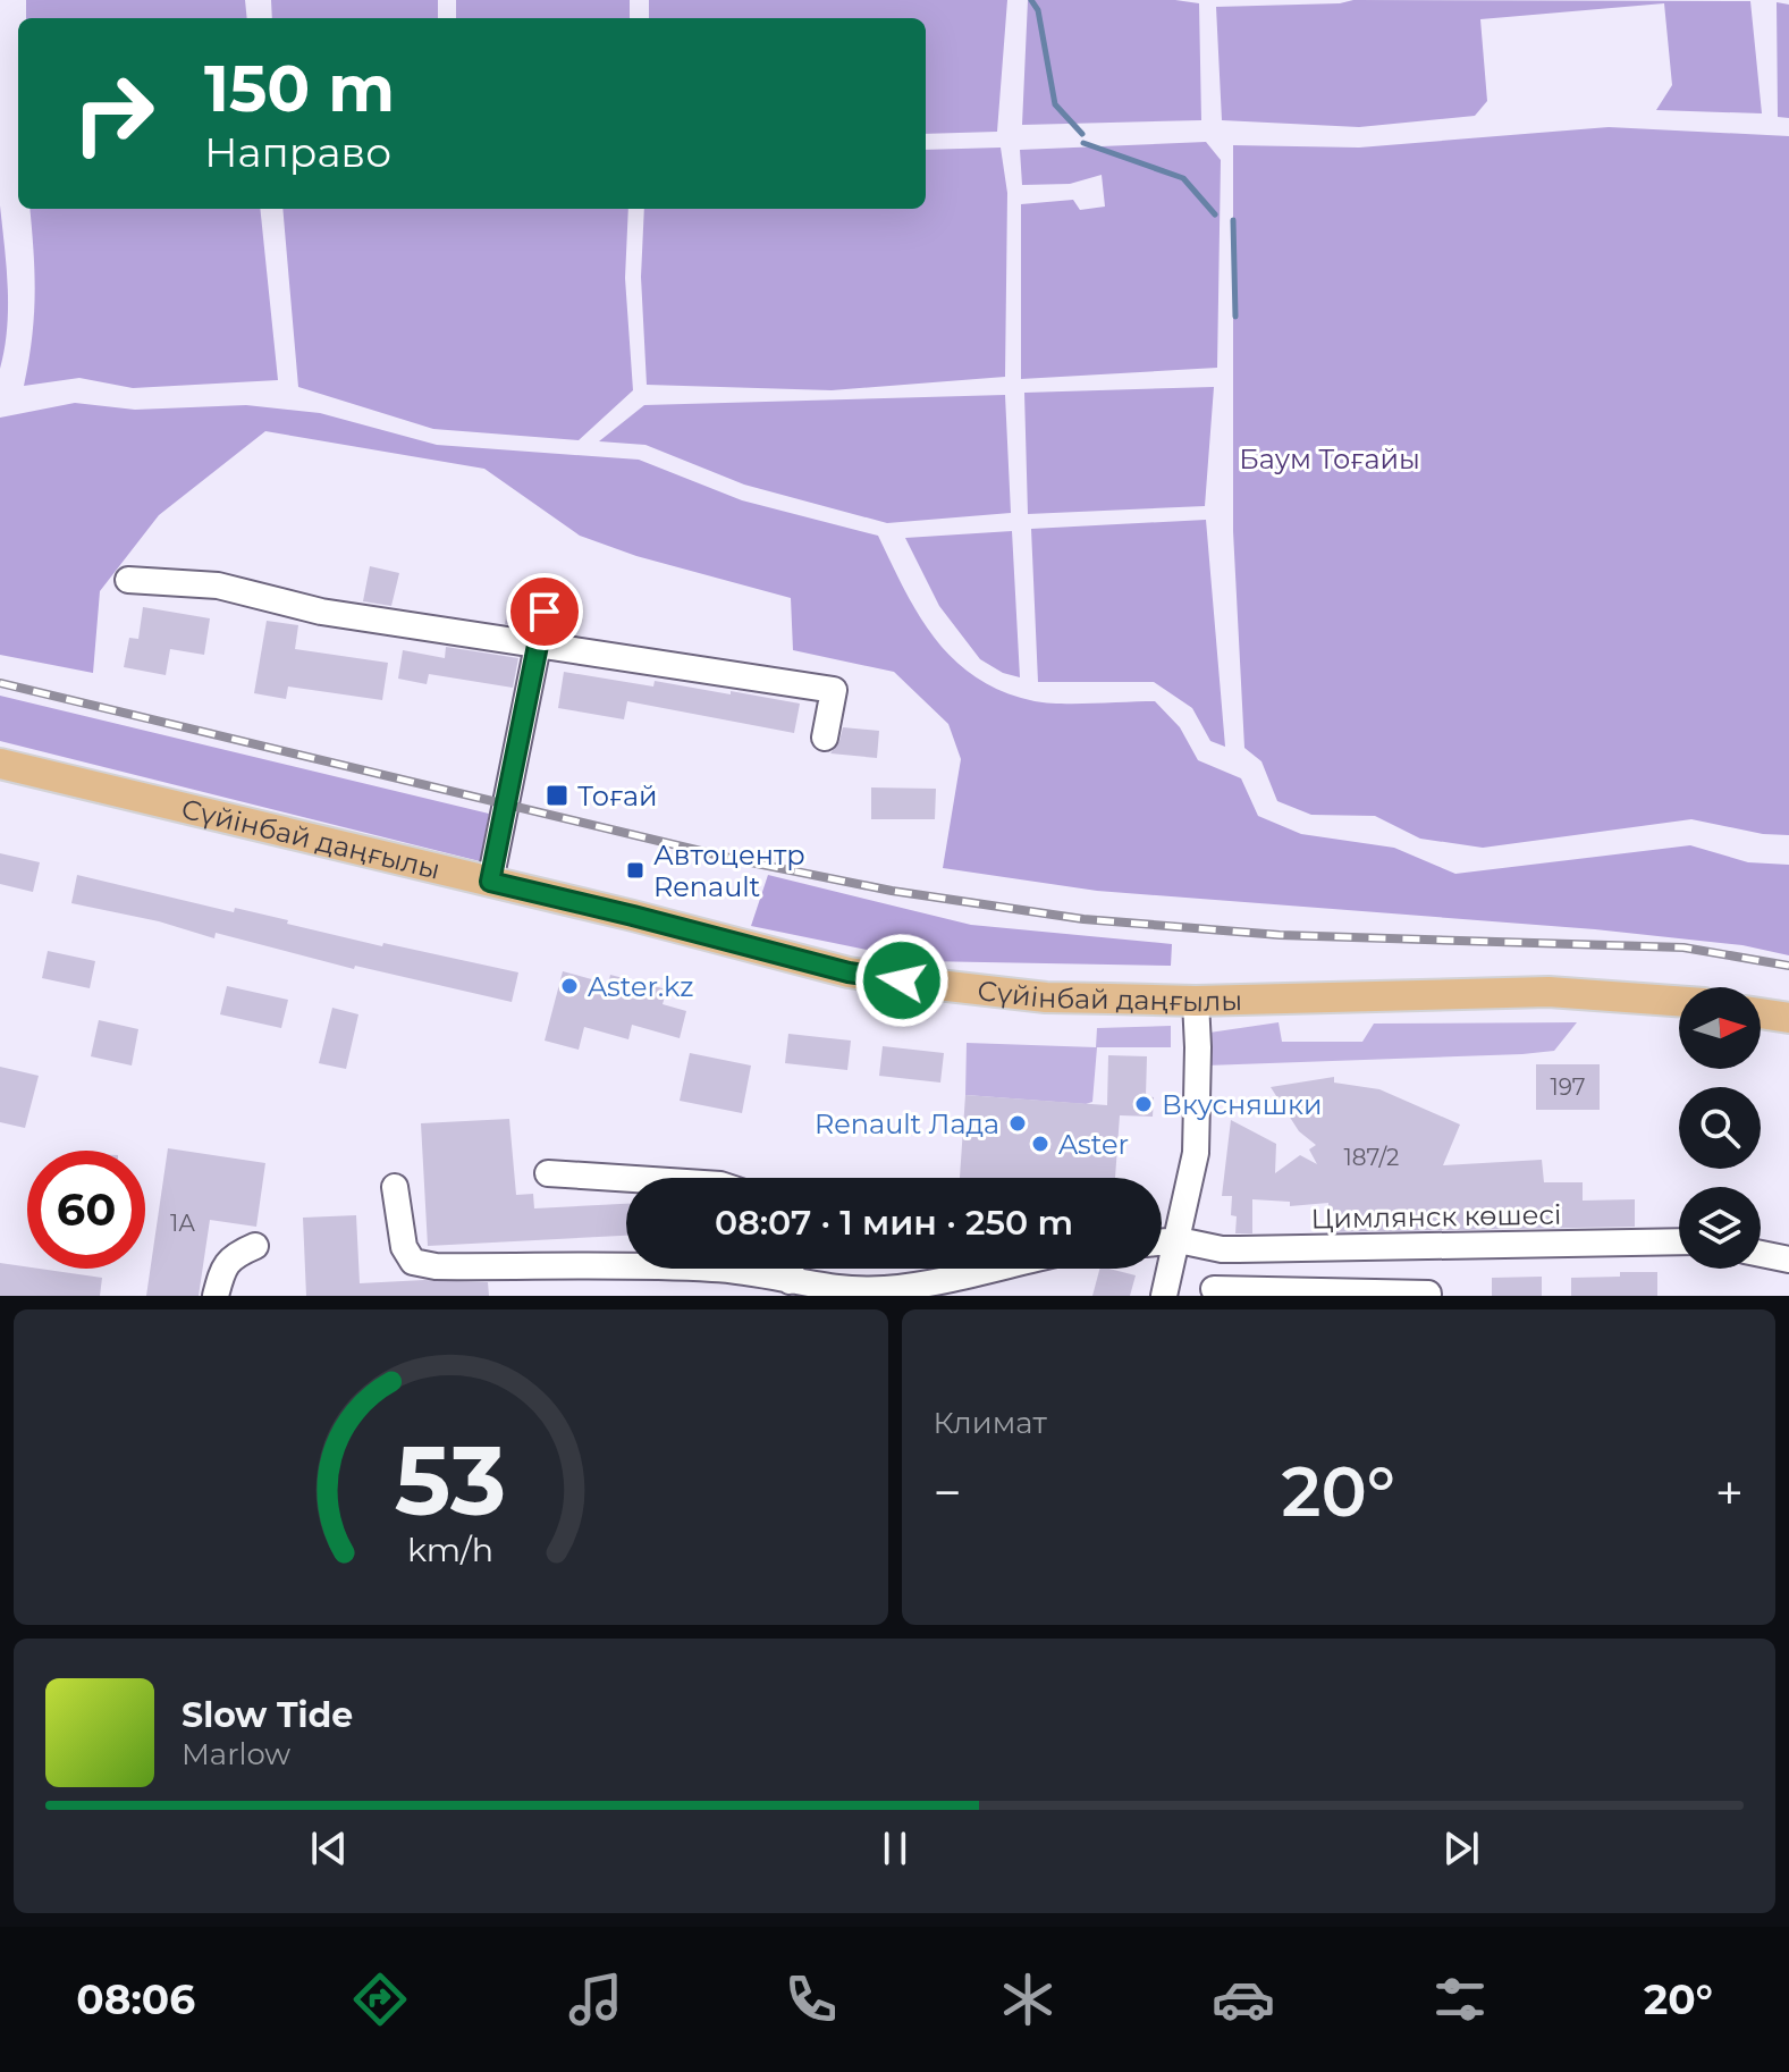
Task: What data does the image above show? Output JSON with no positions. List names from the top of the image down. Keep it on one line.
{"streets":{"main road":["Сүйінбай даңғылы"],"street":["Цимлянск көшесі"]},"parks":["Баум Тоғайы"],"places":{"transit":["Тоғай","Автоцентр Renault"],"other":["Aster.kz","Вкусняшки","Renault Лада","Aster"]},"house_numbers":["197","187/2","1А"],"north":"right","page":{"turn":["150 m","Направо"],"limit":"60","trip":"08:07 · 1 мин · 250 m","tile":"Климат","heat":["−","20°","+"],"song":["Slow Tide","Marlow"],"tabs":["08:06","20°"],"gauge":["53","km/h"]}}
